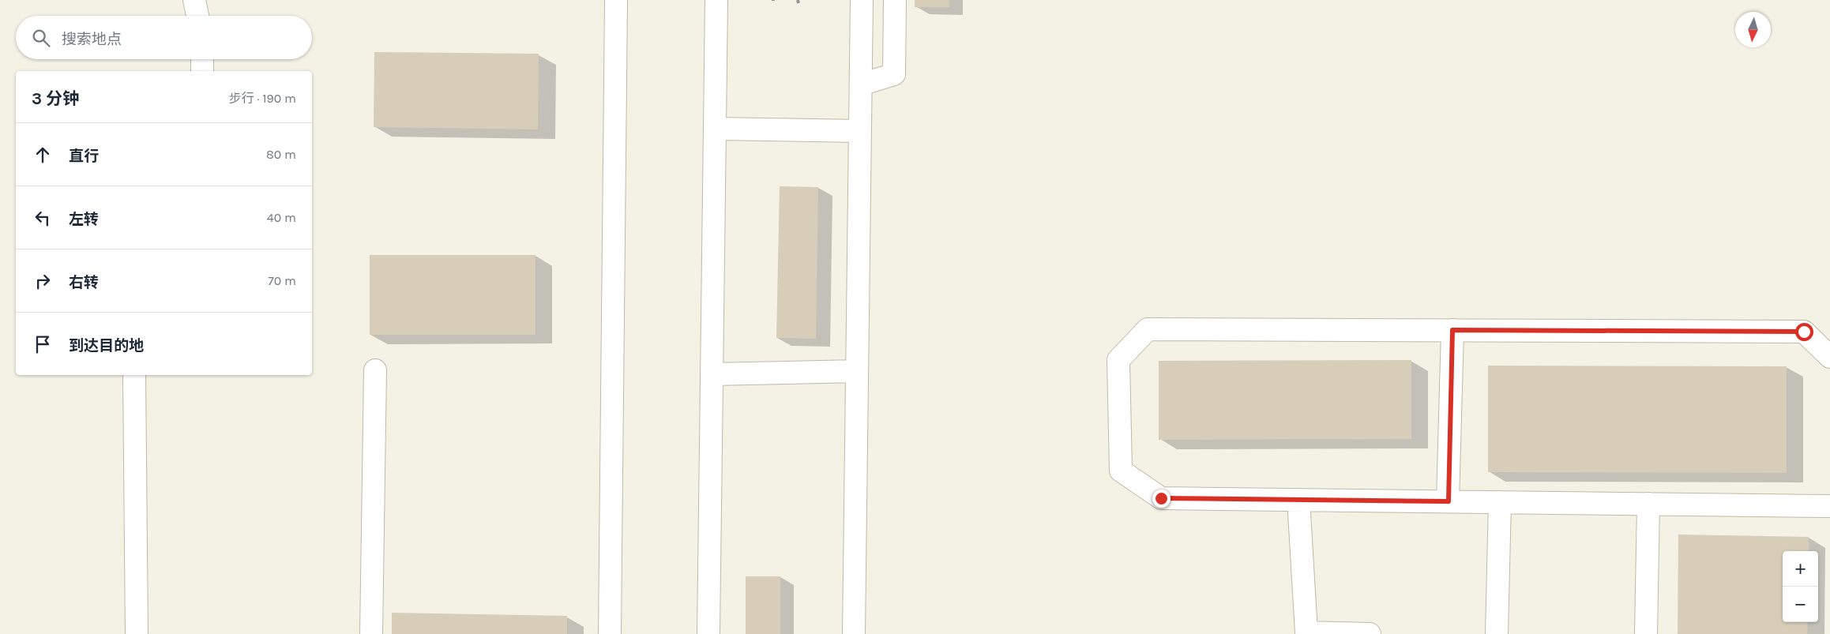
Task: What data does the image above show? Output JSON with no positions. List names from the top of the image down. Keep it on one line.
{"north":"bottom","page":{"search":"搜索地点","heading":["3 分钟","步行 · 190 m"],"list":[["直行","80 m"],["左转","40 m"],["右转","70 m"],"到达目的地"],"map_buttons":["+","−"]}}
